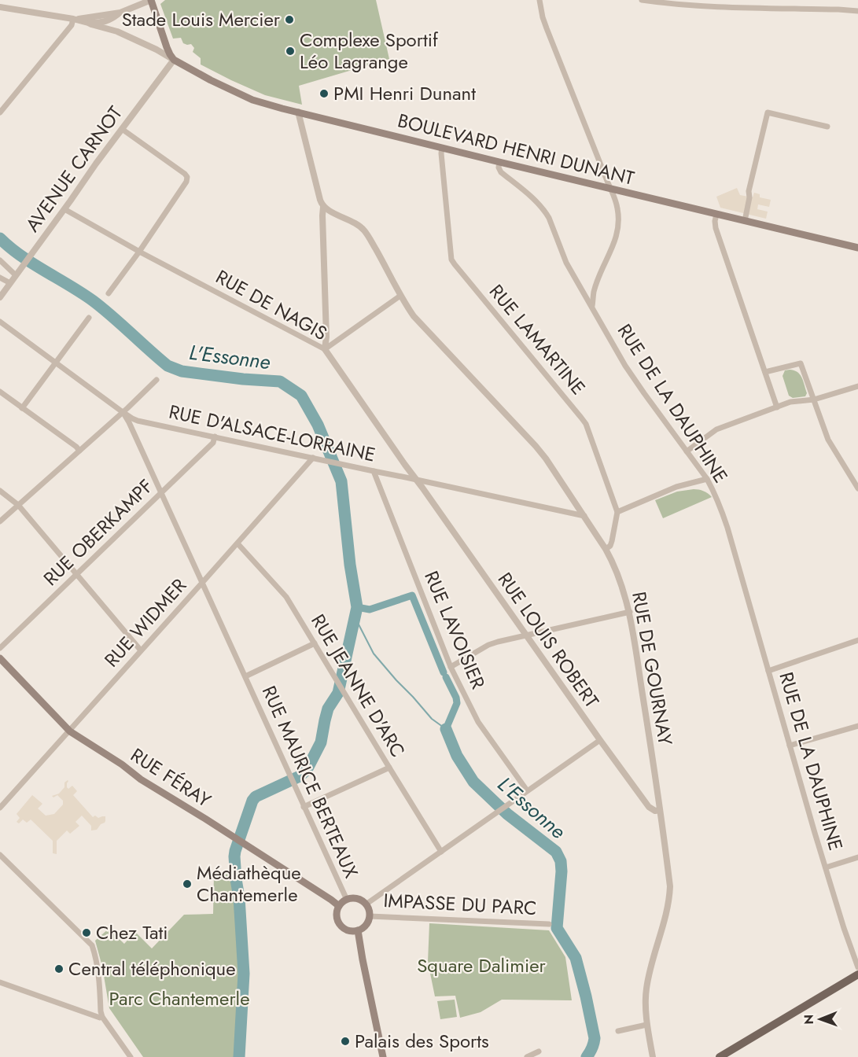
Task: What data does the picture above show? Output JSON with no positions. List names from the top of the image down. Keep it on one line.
{"streets":{"main road":["BOULEVARD HENRI DUNANT","RUE FÉRAY"],"street":["AVENUE CARNOT","RUE DE NAGIS","RUE LAMARTINE","RUE DE LA DAUPHINE","RUE D'ALSACE-LORRAINE","RUE OBERKAMPF","RUE WIDMER","RUE LAVOISIER","RUE LOUIS ROBERT","RUE DE GOURNAY","RUE JEANNE D'ARC","RUE MAURICE BERTEAUX","IMPASSE DU PARC"]},"crossings":[["BOULEVARD HENRI DUNANT","AVENUE CARNOT"],["BOULEVARD HENRI DUNANT","RUE LAMARTINE"],["BOULEVARD HENRI DUNANT","RUE DE LA DAUPHINE"],["AVENUE CARNOT","RUE DE NAGIS"],["RUE DE NAGIS","RUE D'ALSACE-LORRAINE"],["RUE DE NAGIS","RUE LOUIS ROBERT"],["RUE D'ALSACE-LORRAINE","RUE OBERKAMPF"],["RUE D'ALSACE-LORRAINE","RUE WIDMER"],["RUE D'ALSACE-LORRAINE","RUE LAVOISIER"],["RUE D'ALSACE-LORRAINE","RUE LOUIS ROBERT"],["RUE D'ALSACE-LORRAINE","RUE DE GOURNAY"],["RUE D'ALSACE-LORRAINE","RUE MAURICE BERTEAUX"],["RUE OBERKAMPF","RUE MAURICE BERTEAUX"],["RUE WIDMER","RUE JEANNE D'ARC"],["RUE WIDMER","RUE FÉRAY"],["RUE WIDMER","RUE MAURICE BERTEAUX"],["RUE LOUIS ROBERT","RUE DE GOURNAY"],["RUE FÉRAY","RUE MAURICE BERTEAUX"],["RUE FÉRAY","IMPASSE DU PARC"],["RUE MAURICE BERTEAUX","IMPASSE DU PARC"]],"water":["L'Essonne"],"parks":["Square Dalimier","Parc Chantemerle"],"places":["Stade Louis Mercier","Complexe Sportif Léo Lagrange","PMI Henri Dunant","Médiathèque Chantemerle","Chez Tati","Central téléphonique","Palais des Sports"],"north":"left"}
